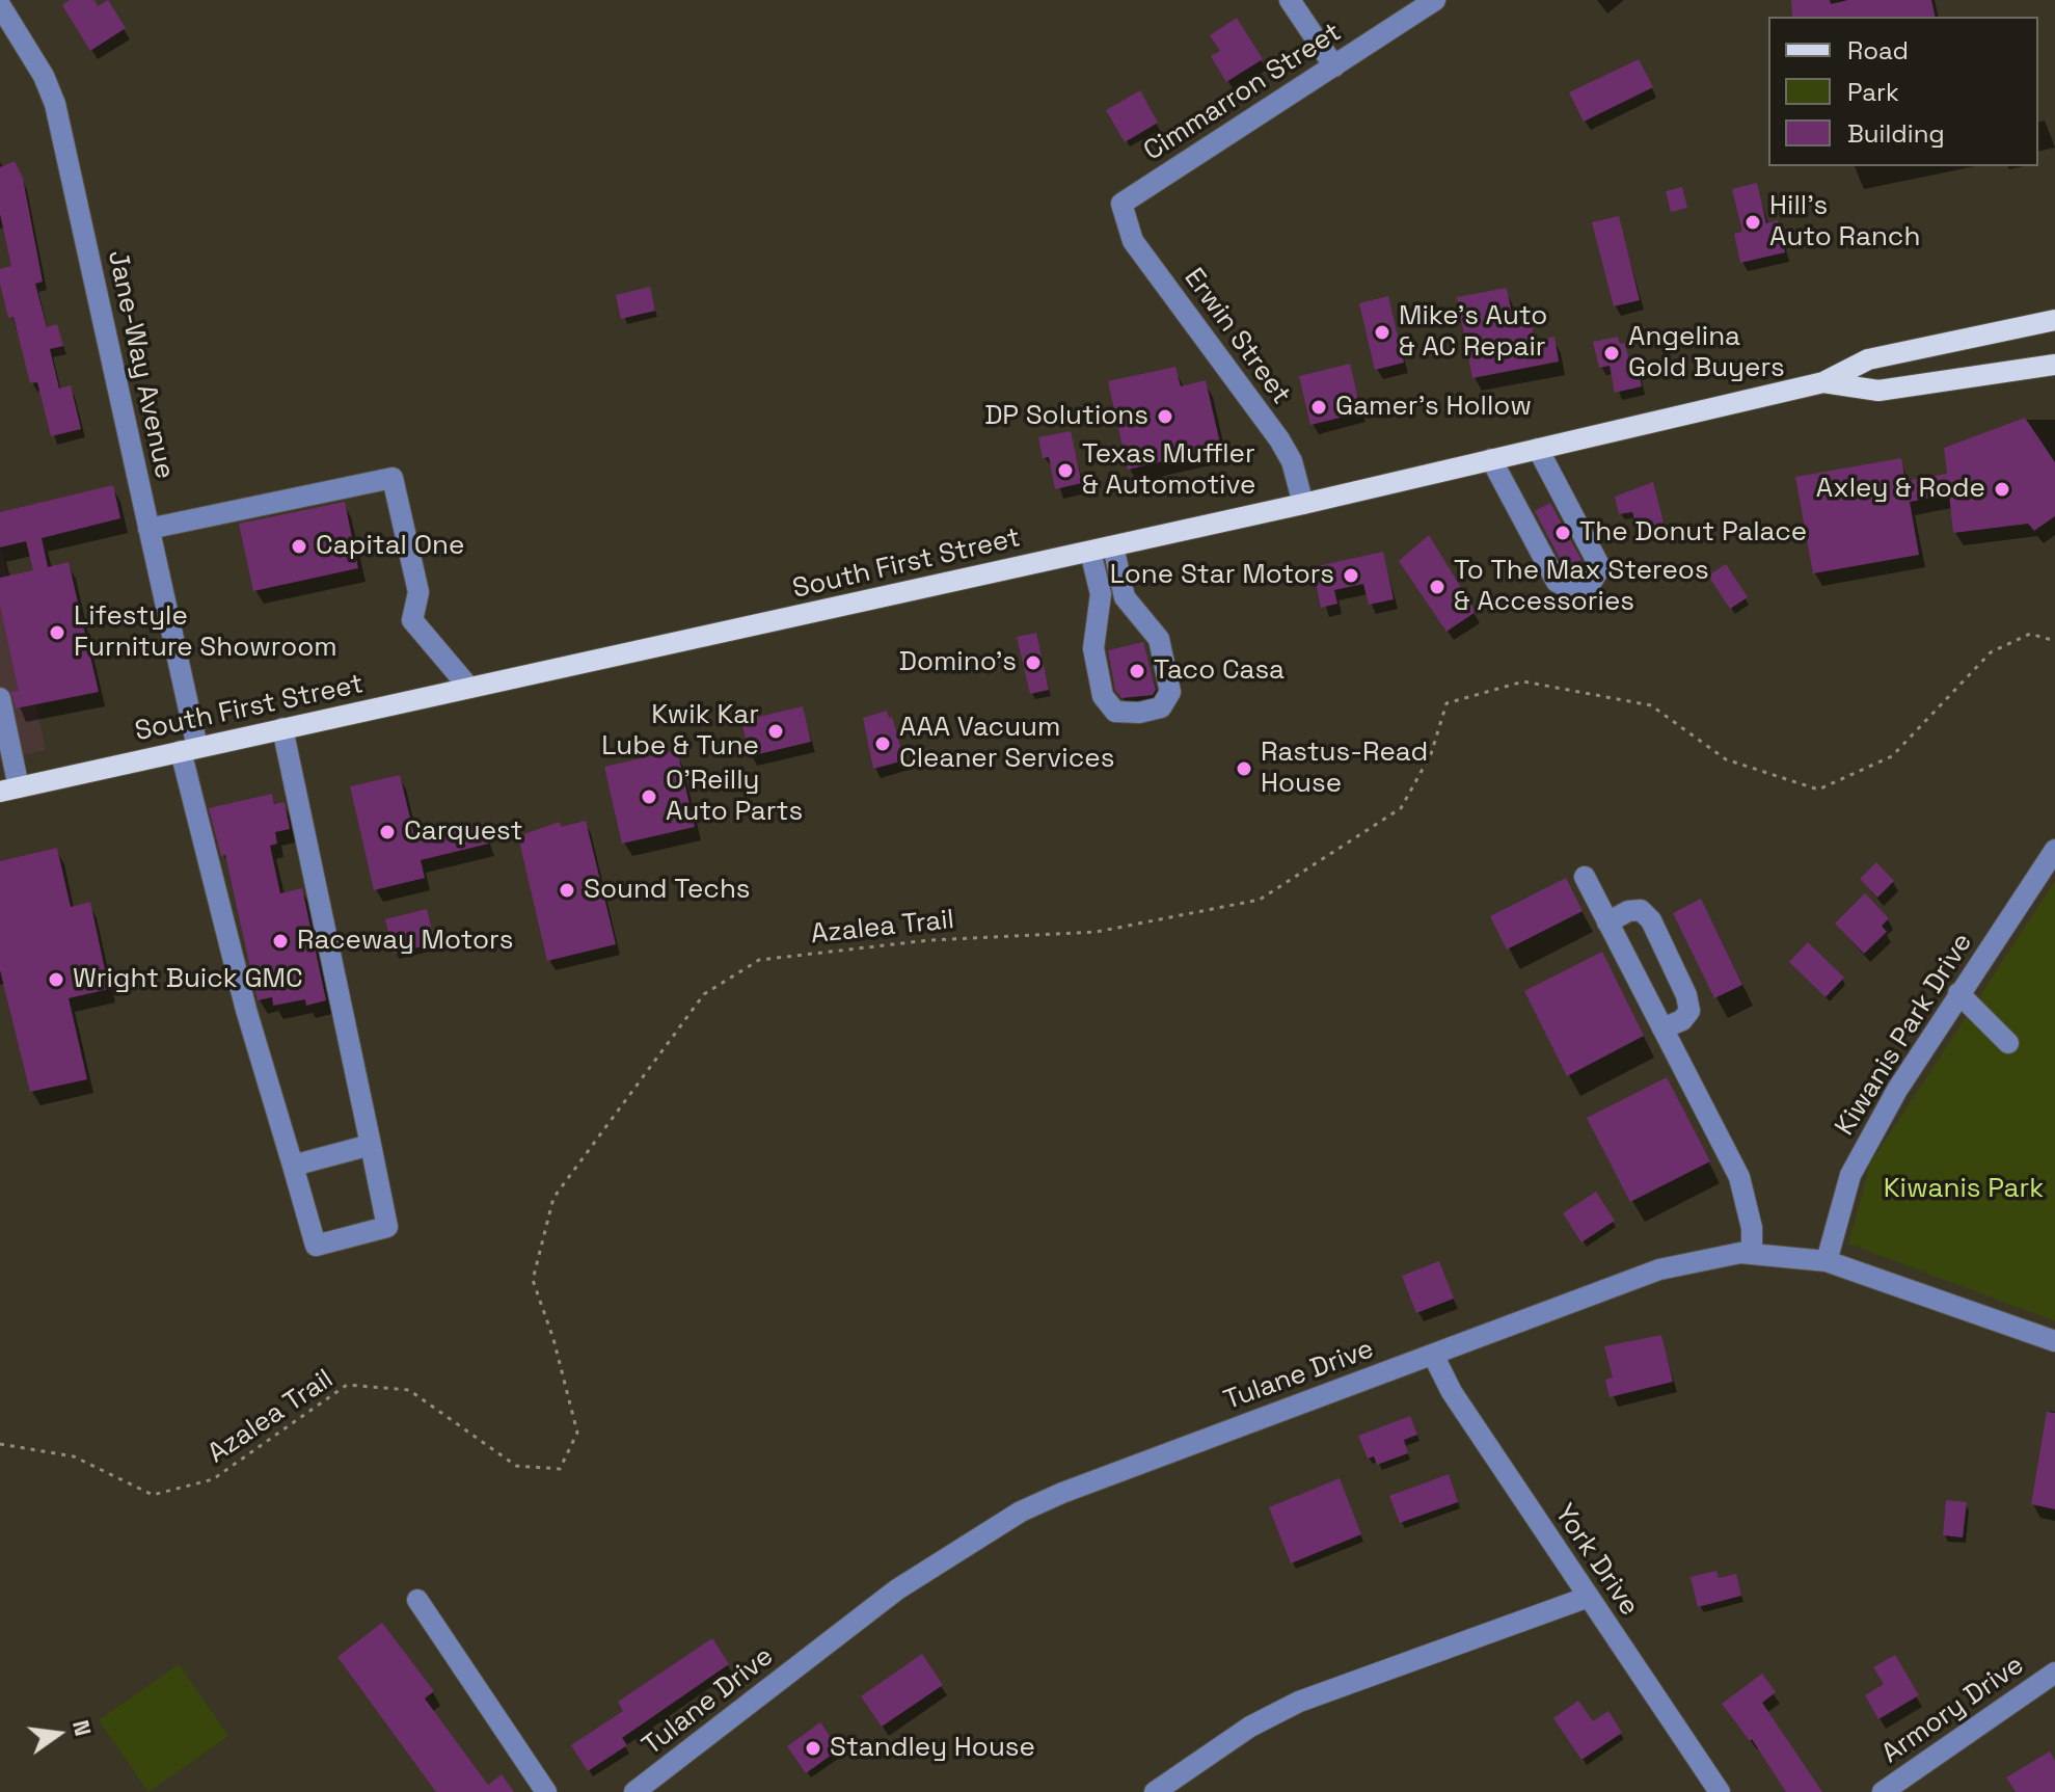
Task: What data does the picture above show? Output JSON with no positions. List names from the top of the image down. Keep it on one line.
{"streets":{"main road":["South First Street"],"street":["Cimmarron Street","Erwin Street","Jane-Way Avenue","Kiwanis Park Drive","Tulane Drive","York Drive","Armory Drive"],"path":["Azalea Trail"]},"crossings":[["Cimmarron Street","Erwin Street"],["Erwin Street","South First Street"],["Jane-Way Avenue","South First Street"],["Kiwanis Park Drive","Tulane Drive"],["Tulane Drive","York Drive"]],"parks":["Kiwanis Park"],"places":["Hill's Auto Ranch","Mike's Auto & AC Repair","Angelina Gold Buyers","Gamer's Hollow","DP Solutions","Texas Muffler & Automotive","Axley & Rode","The Donut Palace","Capital One","Lone Star Motors","To The Max Stereos & Accessories","Lifestyle Furniture Showroom","Domino's","Taco Casa","Kwik Kar Lube & Tune","AAA Vacuum Cleaner Services","Rastus-Read House","O'Reilly Auto Parts","Carquest","Sound Techs","Raceway Motors","Wright Buick GMC","Standley House"],"legend":["Road","Park","Building"],"north":"right"}
